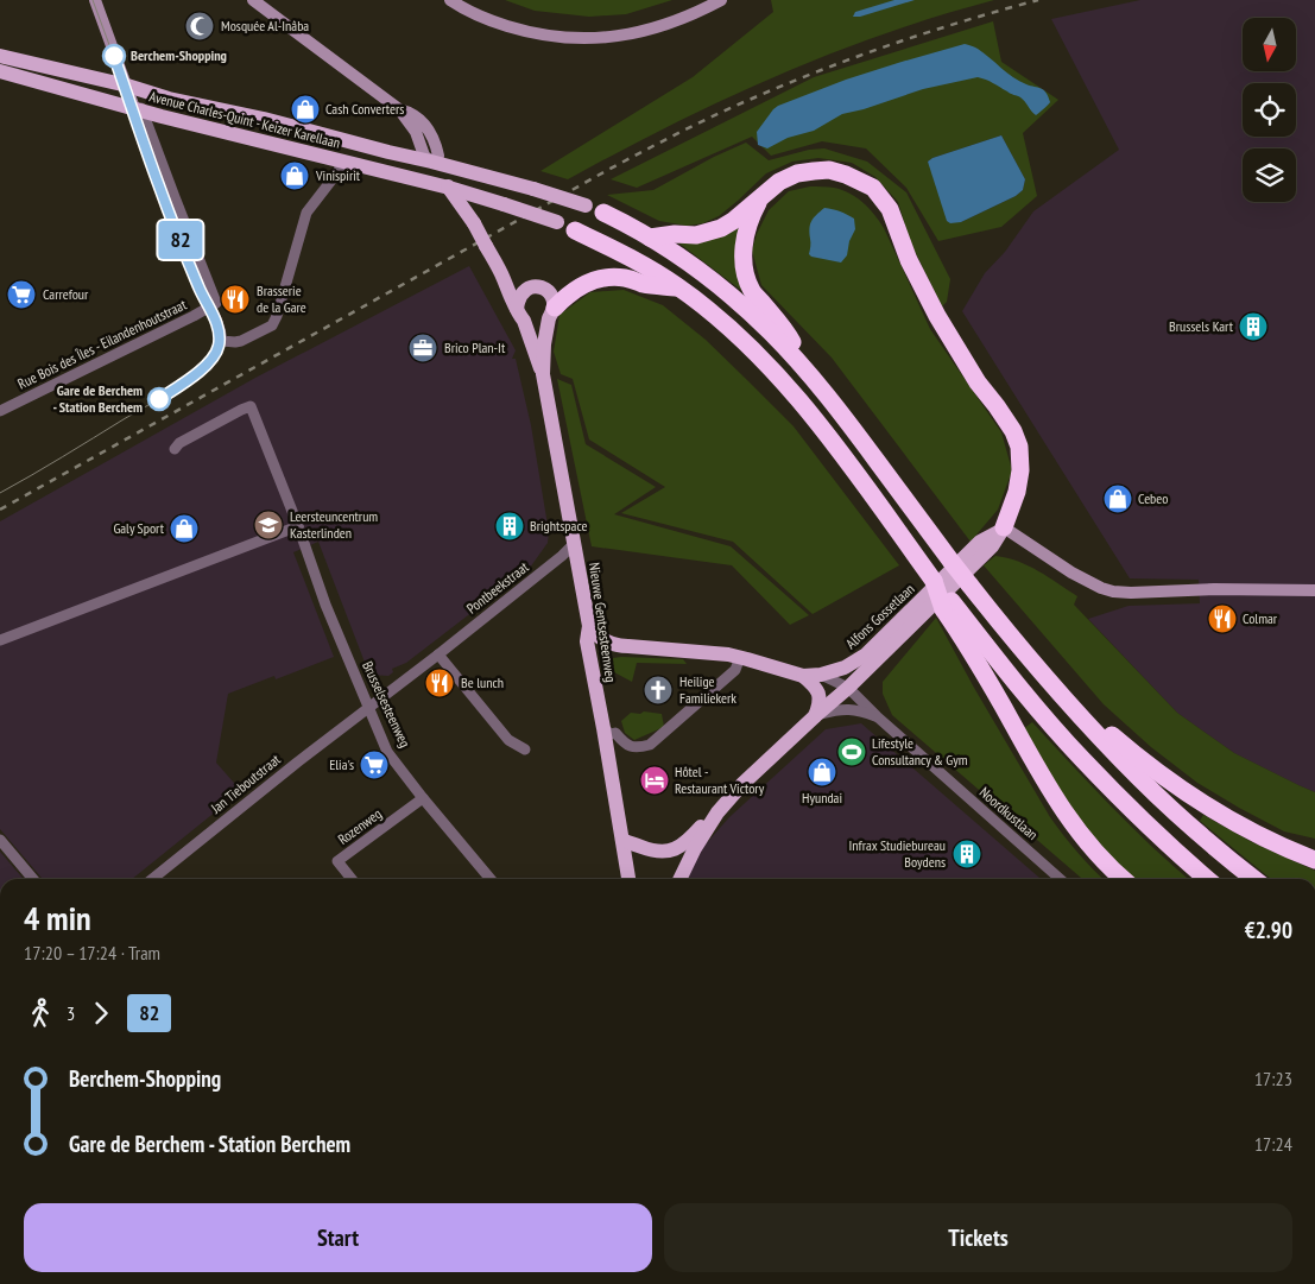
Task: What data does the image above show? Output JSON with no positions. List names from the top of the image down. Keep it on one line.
{"streets":{"main road":["Avenue Charles-Quint - Keizer Karellaan","Alfons Gossetlaan","Nieuwe Gentsesteenweg"],"street":["Rue Bois des Îles - Eilandenhoutstraat","Pontbeekstraat","Brusselsesteenweg","Jan Tieboutstraat","Noordkustlaan","Rozenweg"]},"crossings":[["Avenue Charles-Quint - Keizer Karellaan","Nieuwe Gentsesteenweg"],["Pontbeekstraat","Nieuwe Gentsesteenweg"],["Pontbeekstraat","Brusselsesteenweg"],["Pontbeekstraat","Jan Tieboutstraat"],["Alfons Gossetlaan","Noordkustlaan"],["Brusselsesteenweg","Jan Tieboutstraat"],["Brusselsesteenweg","Rozenweg"]],"places":{"mosque":["Mosquée Al-Inâba"],"other":["Berchem-Shopping","Gare de Berchem - Station Berchem"],"shop":["Cash Converters","Vinispirit","Cebeo","Galy Sport","Hyundai"],"supermarket":["Carrefour","Elia's"],"restaurant":["Brasserie de la Gare","Colmar","Be lunch"],"building":["Brussels Kart","Brightspace","Infrax Studiebureau Boydens"],"office":["Brico Plan-It"],"school or university":["Leersteuncentrum Kasterlinden"],"church":["Heilige Familiekerk"],"sports":["Lifestyle Consultancy & Gym"],"hotel":["Hôtel - Restaurant Victory"]},"lines":["tram line 82"],"north":"bottom","page":{"on_map":"82","heading":["4 min","17:20 – 17:24 · Tram","€2.90"],"legs":["3","82"],"list":[{"name":"Berchem-Shopping","value":"17:23"},{"name":"Gare de Berchem - Station Berchem","value":"17:24"}],"buttons":["Start","Tickets"]}}
